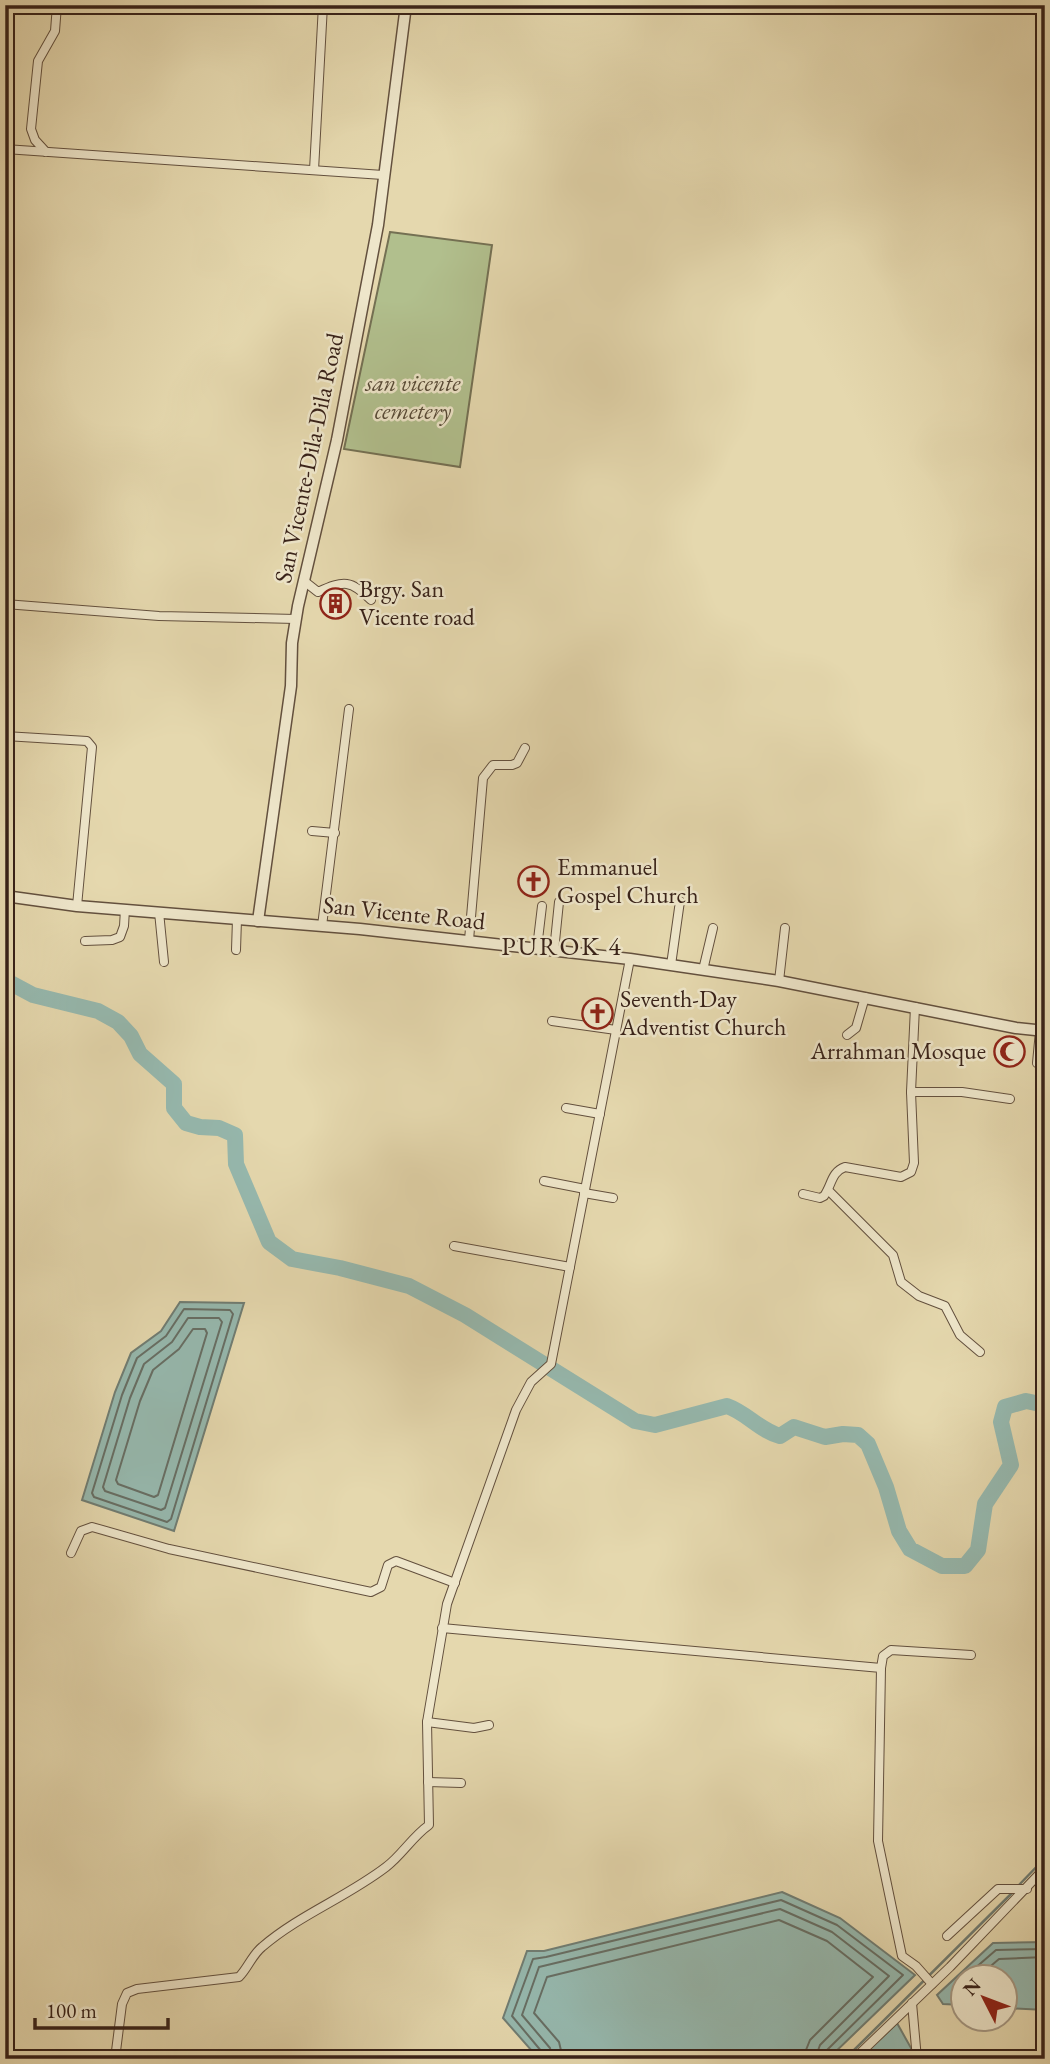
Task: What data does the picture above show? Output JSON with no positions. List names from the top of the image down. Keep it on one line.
{"streets":{"street":["San Vicente-Dila-Dila Road","San Vicente Road"]},"crossings":[["San Vicente-Dila-Dila Road","San Vicente Road"]],"districts":["PUROK 4"],"parks":["san vicente cemetery"],"places":{"building":["Brgy. San Vicente road"],"church":["Emmanuel Gospel Church","Seventh-Day Adventist Church"],"mosque":["Arrahman Mosque"]},"scale_bar":"100 m","north":"top left"}
